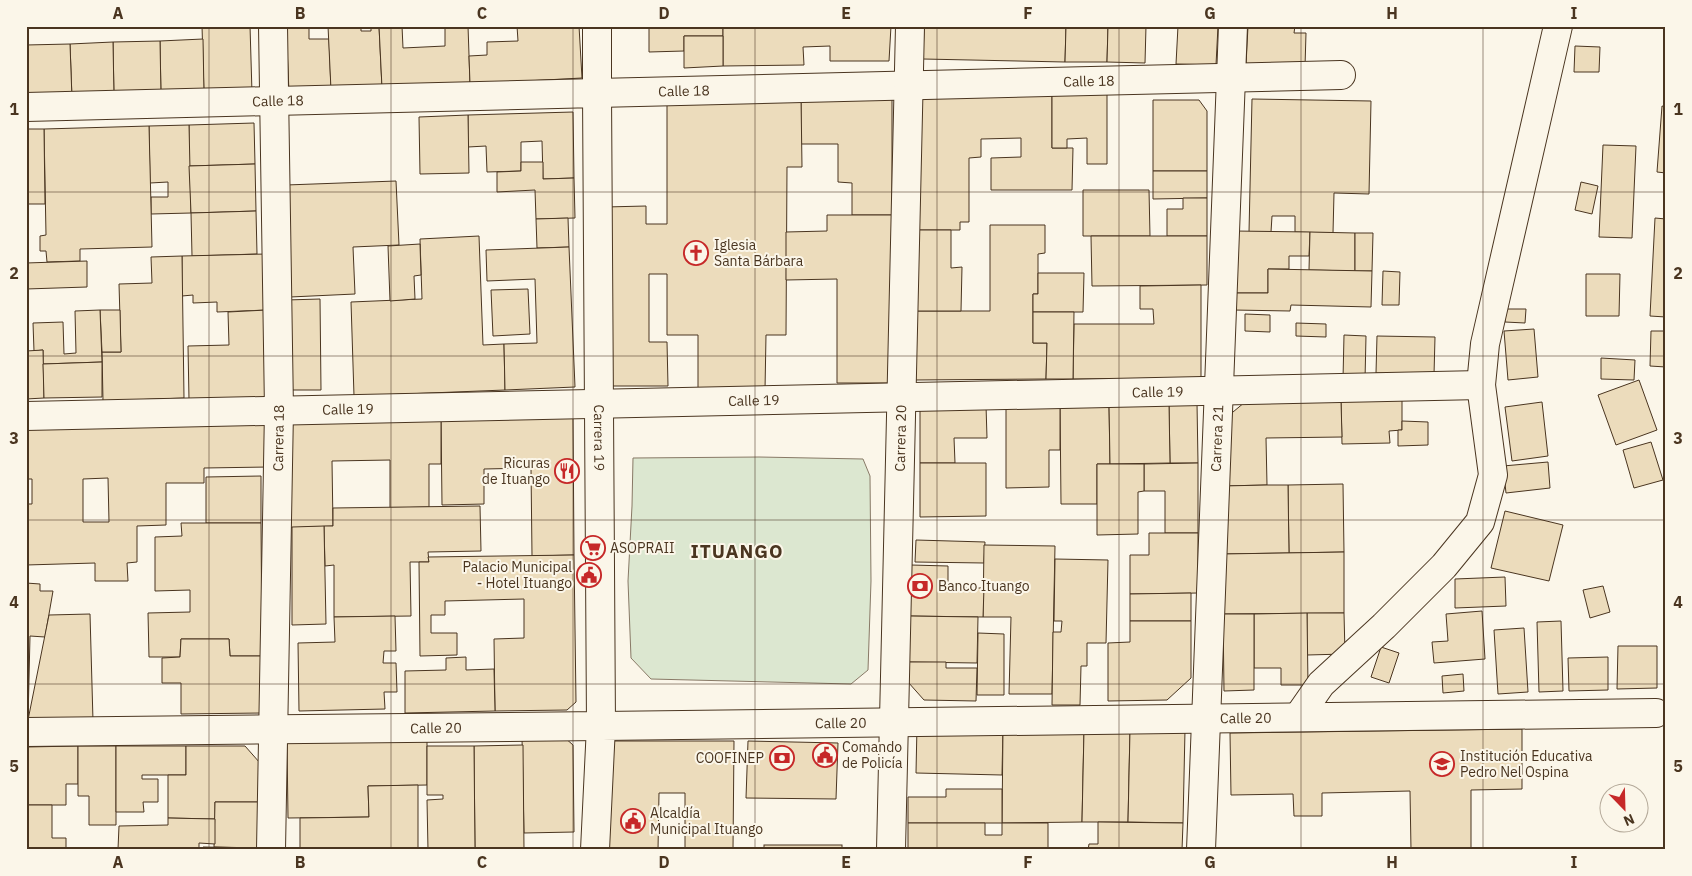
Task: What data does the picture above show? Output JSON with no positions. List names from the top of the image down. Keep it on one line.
{"streets":{"street":["Calle 18","Calle 19","Carrera 18","Carrera 19","Carrera 20","Carrera 21","Calle 20"]},"crossings":[["Calle 18","Carrera 18"],["Calle 18","Carrera 19"],["Calle 18","Carrera 20"],["Calle 18","Carrera 21"],["Calle 19","Carrera 18"],["Calle 19","Carrera 19"],["Calle 19","Carrera 20"],["Calle 19","Carrera 21"],["Carrera 18","Calle 20"],["Carrera 19","Calle 20"],["Carrera 20","Calle 20"],["Carrera 21","Calle 20"]],"districts":["ITUANGO"],"places":{"church":["Iglesia Santa Bárbara"],"restaurant":["Ricuras de Ituango"],"supermarket":["ASOPRAII"],"public building":["Palacio Municipal - Hotel Ituango","Comando de Policía","Alcaldía Municipal Ituango"],"bank":["Banco Ituango","COOFINEP"],"school or university":["Institución Educativa Pedro Nel Ospina"]},"north":"bottom right","grid":{"columns":["A","B","C","D","E","F","G","H","I"],"rows":["1","2","3","4","5"]}}
